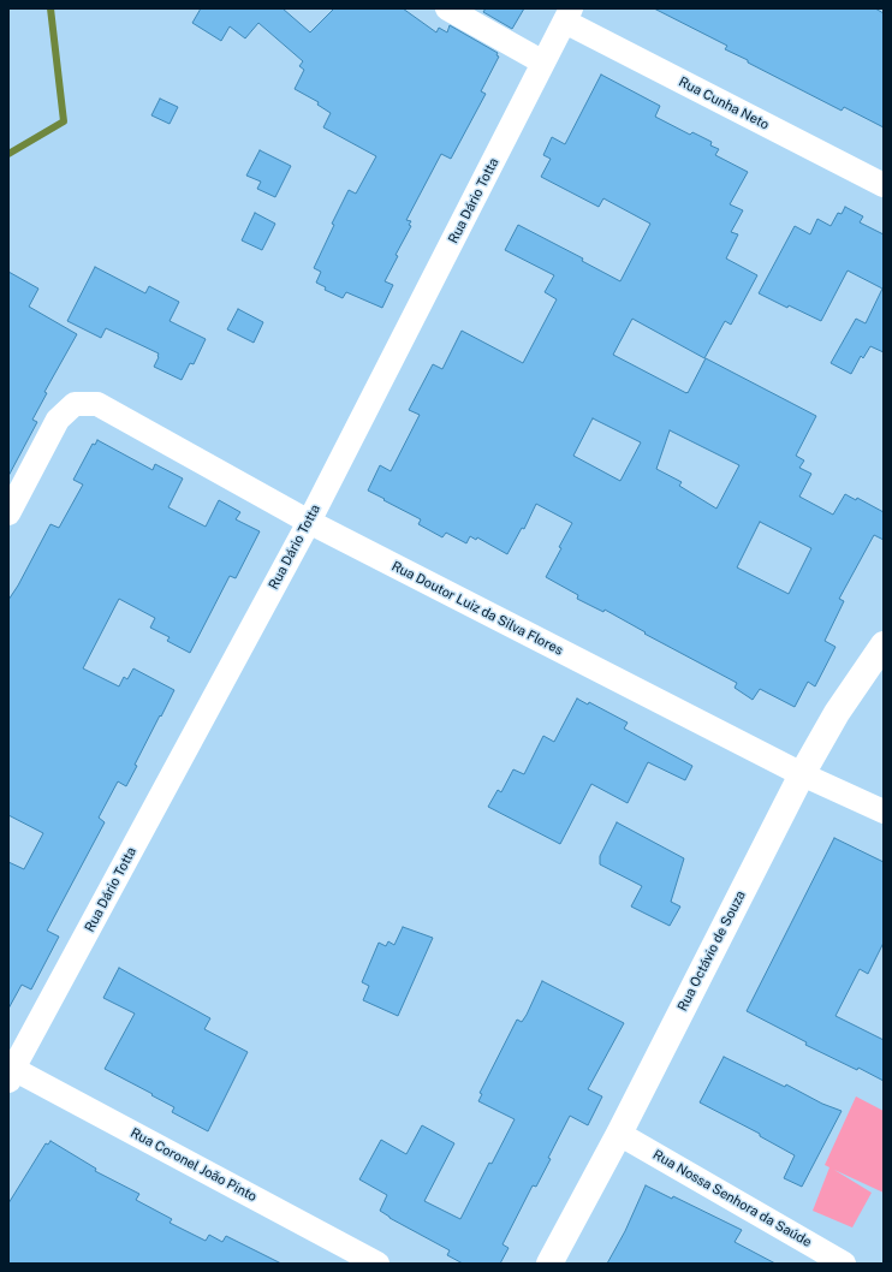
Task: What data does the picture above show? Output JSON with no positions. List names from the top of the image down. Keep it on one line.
{"streets":{"street":["Rua Cunha Neto","Rua Dário Totta","Rua Doutor Luiz da Silva Flores","Rua Octávio de Souza","Rua Coronel João Pinto","Rua Nossa Senhora da Saúde"]},"crossings":[["Rua Cunha Neto","Rua Dário Totta"],["Rua Dário Totta","Rua Doutor Luiz da Silva Flores"],["Rua Dário Totta","Rua Coronel João Pinto"],["Rua Doutor Luiz da Silva Flores","Rua Octávio de Souza"],["Rua Octávio de Souza","Rua Nossa Senhora da Saúde"]]}
